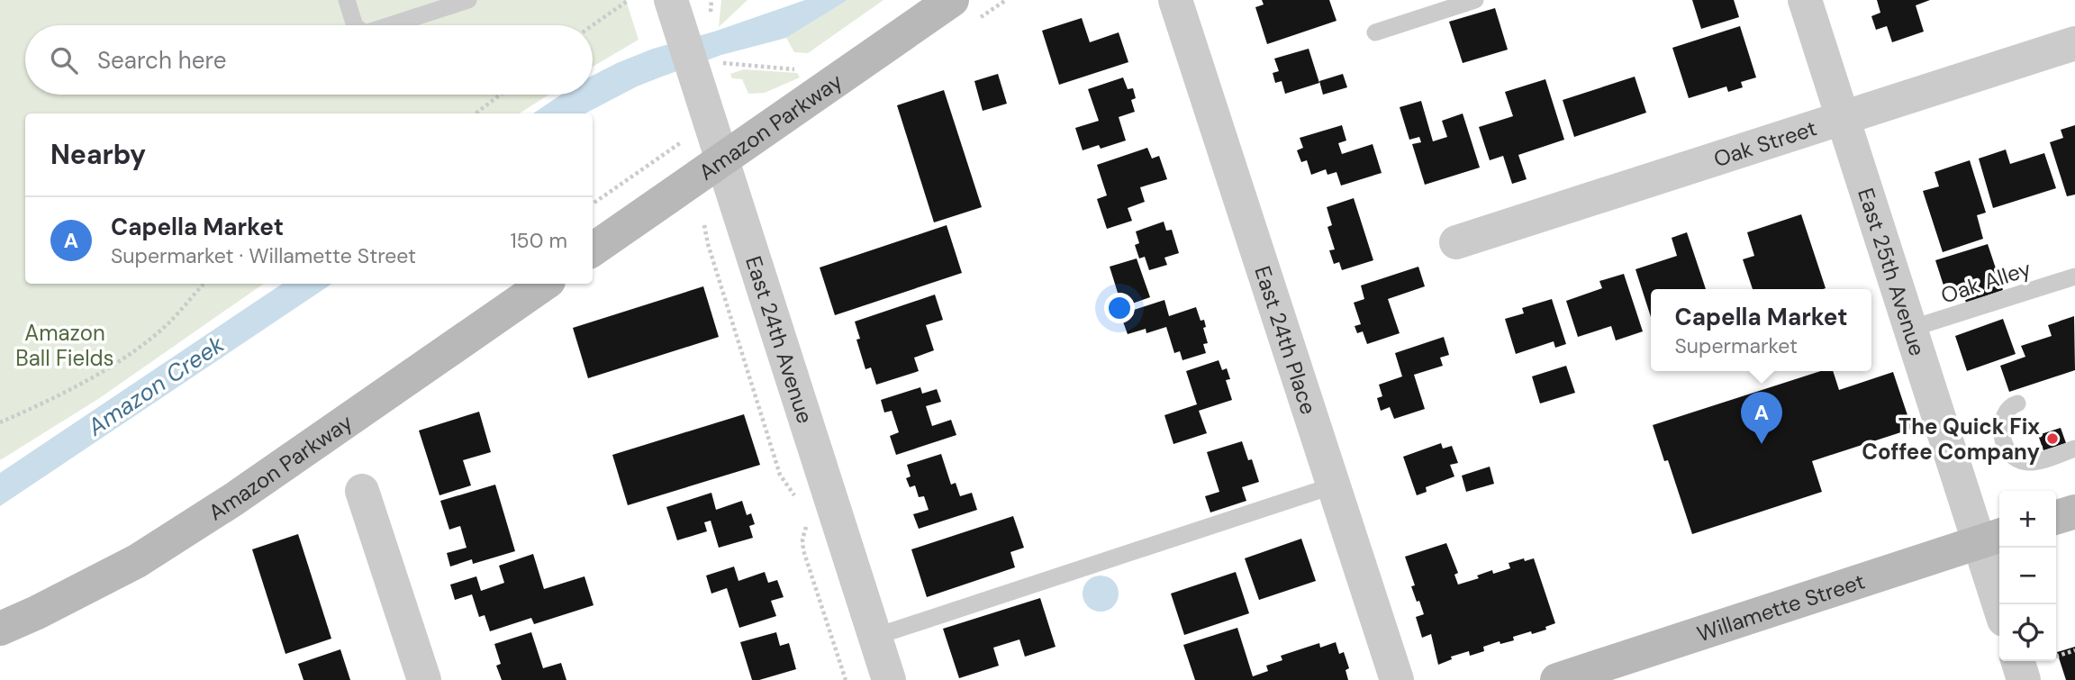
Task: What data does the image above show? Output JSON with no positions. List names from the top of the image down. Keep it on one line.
{"streets":{"main road":["Amazon Parkway","Willamette Street"],"street":["Oak Street","East 25th Avenue","East 24th Place","East 24th Avenue"],"lane":["Oak Alley"]},"crossings":[["Amazon Parkway","East 24th Avenue"],["Oak Street","East 25th Avenue"],["East 25th Avenue","Oak Alley"],["East 25th Avenue","Willamette Street"]],"water":["Amazon Creek"],"parks":["Amazon Ball Fields"],"places":["The Quick Fix Coffee Company"],"page":{"search":"Search here","heading":"Nearby","list":[{"mark":"A","name":"Capella Market","note":"Supermarket · Willamette Street","value":"150 m"}],"popup":["Capella Market","Supermarket"],"pins":"A","map_buttons":["+","−"]}}
